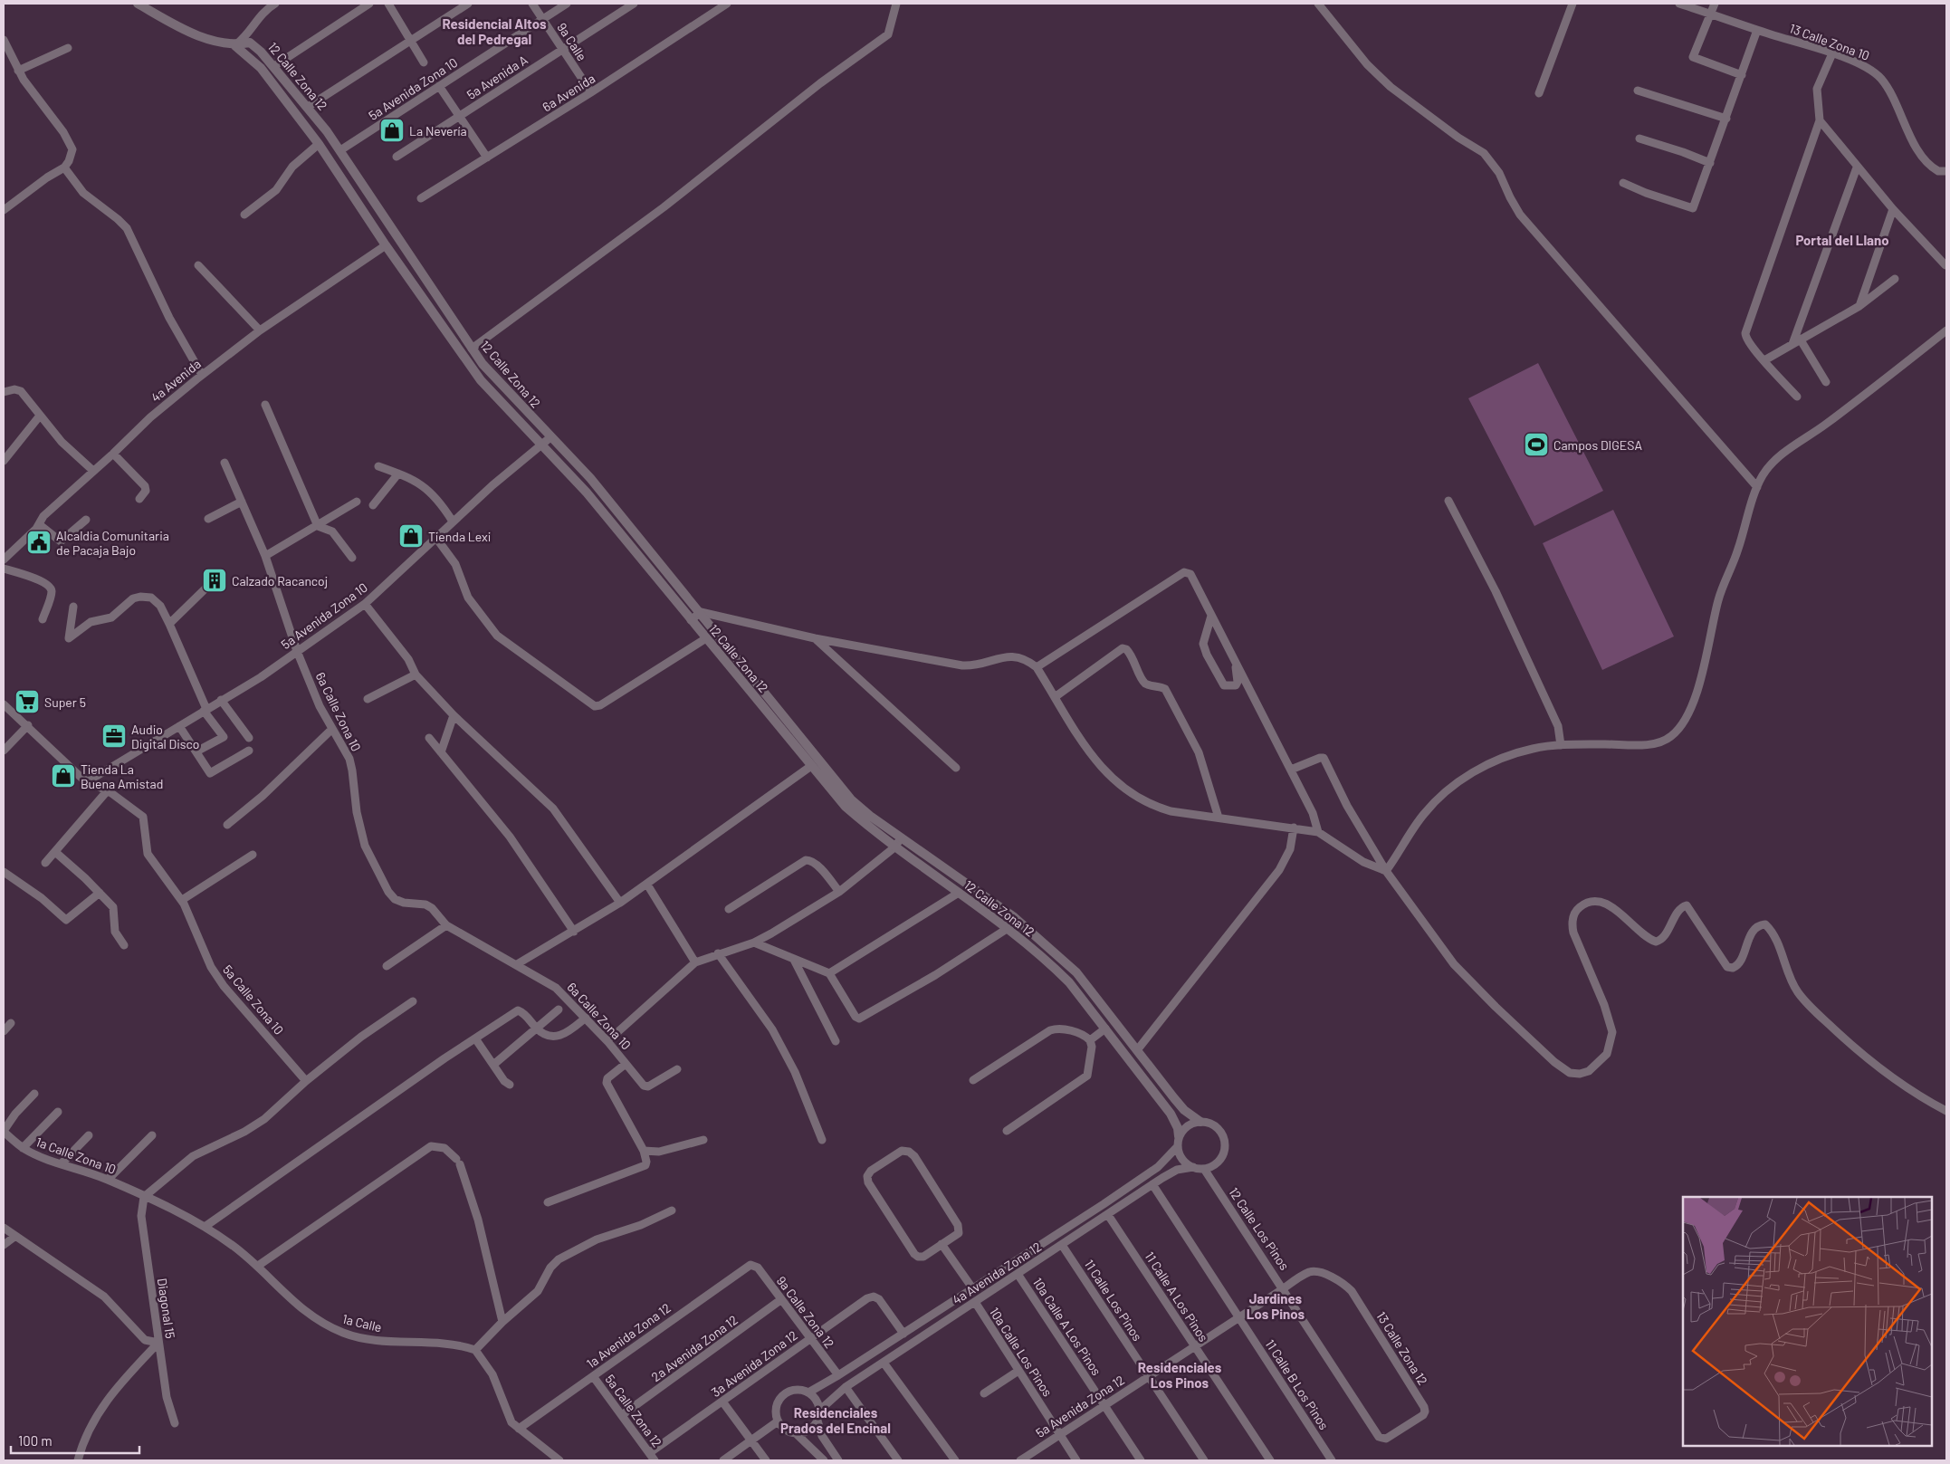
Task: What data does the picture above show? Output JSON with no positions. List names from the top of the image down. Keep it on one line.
{"streets":{"street":["9a Calle","13 Calle Zona 10","12 Calle Zona 12","5a Avenida A","5a Avenida Zona 10","6a Avenida","4a Avenida","6a Calle Zona 10","5a Calle Zona 10","1a Calle Zona 10","12 Calle Los Pinos","4a Avenida Zona 12","11 Calle A Los Pinos","11 Calle Los Pinos","Diagonal 15","9a Calle Zona 12","1a Calle","10a Calle A Los Pinos","1a Avenida Zona 12","2a Avenida Zona 12","13 Calle Zona 12","10a Calle Los Pinos","3a Avenida Zona 12","11 Calle B Los Pinos","5a Avenida Zona 12","5a Calle Zona 12"]},"crossings":[["9a Calle","5a Avenida A"],["9a Calle","5a Avenida Zona 10"],["9a Calle","6a Avenida"],["12 Calle Zona 12","5a Avenida Zona 10"],["12 Calle Zona 12","4a Avenida"],["12 Calle Zona 12","12 Calle Los Pinos"],["12 Calle Zona 12","4a Avenida Zona 12"],["5a Avenida Zona 10","6a Calle Zona 10"],["5a Avenida Zona 10","5a Calle Zona 10"],["1a Calle Zona 10","Diagonal 15"],["1a Calle Zona 10","1a Calle"],["12 Calle Los Pinos","4a Avenida Zona 12"],["12 Calle Los Pinos","13 Calle Zona 12"],["12 Calle Los Pinos","5a Avenida Zona 12"],["4a Avenida Zona 12","11 Calle A Los Pinos"],["4a Avenida Zona 12","11 Calle Los Pinos"],["4a Avenida Zona 12","9a Calle Zona 12"],["4a Avenida Zona 12","10a Calle A Los Pinos"],["4a Avenida Zona 12","10a Calle Los Pinos"],["4a Avenida Zona 12","3a Avenida Zona 12"],["4a Avenida Zona 12","11 Calle B Los Pinos"],["11 Calle A Los Pinos","5a Avenida Zona 12"],["11 Calle Los Pinos","5a Avenida Zona 12"],["Diagonal 15","1a Calle"],["9a Calle Zona 12","1a Avenida Zona 12"],["9a Calle Zona 12","2a Avenida Zona 12"],["9a Calle Zona 12","3a Avenida Zona 12"],["10a Calle A Los Pinos","5a Avenida Zona 12"],["1a Avenida Zona 12","5a Calle Zona 12"],["2a Avenida Zona 12","5a Calle Zona 12"],["13 Calle Zona 12","5a Avenida Zona 12"],["10a Calle Los Pinos","5a Avenida Zona 12"],["3a Avenida Zona 12","5a Calle Zona 12"],["11 Calle B Los Pinos","5a Avenida Zona 12"]],"districts":["Residencial Altos del Pedregal","Portal del Llano","Jardines Los Pinos","Residenciales Los Pinos","Residenciales Prados del Encinal"],"places":{"shop":["La Nevería","Tienda Lexi","Tienda La Buena Amistad"],"sports":["Campos DIGESA"],"public building":["Alcaldia Comunitaria de Pacaja Bajo"],"building":["Calzado Racancoj"],"supermarket":["Super 5"],"office":["Audio Digital Disco"]},"scale_bar":"100 m"}
